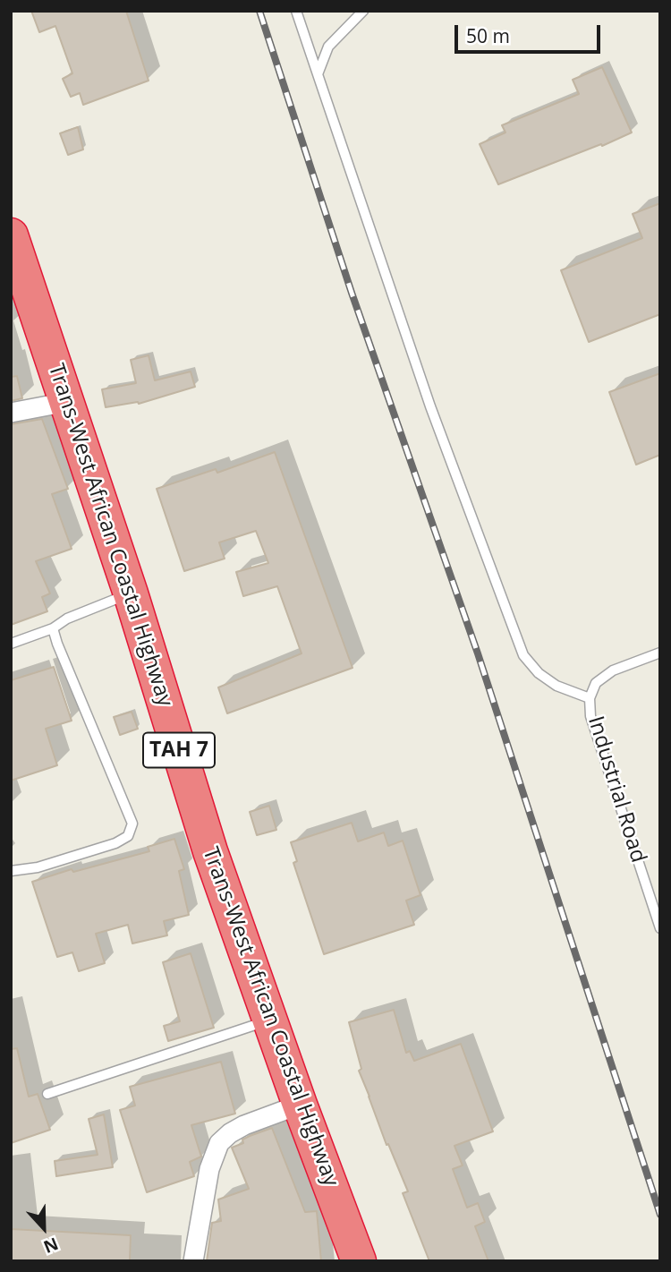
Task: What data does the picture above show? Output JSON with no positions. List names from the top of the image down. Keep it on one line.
{"streets":{"highway":["Trans-West African Coastal Highway","TAH 7"],"lane":["Industrial Road"]},"scale_bar":"50 m","north":"bottom"}
